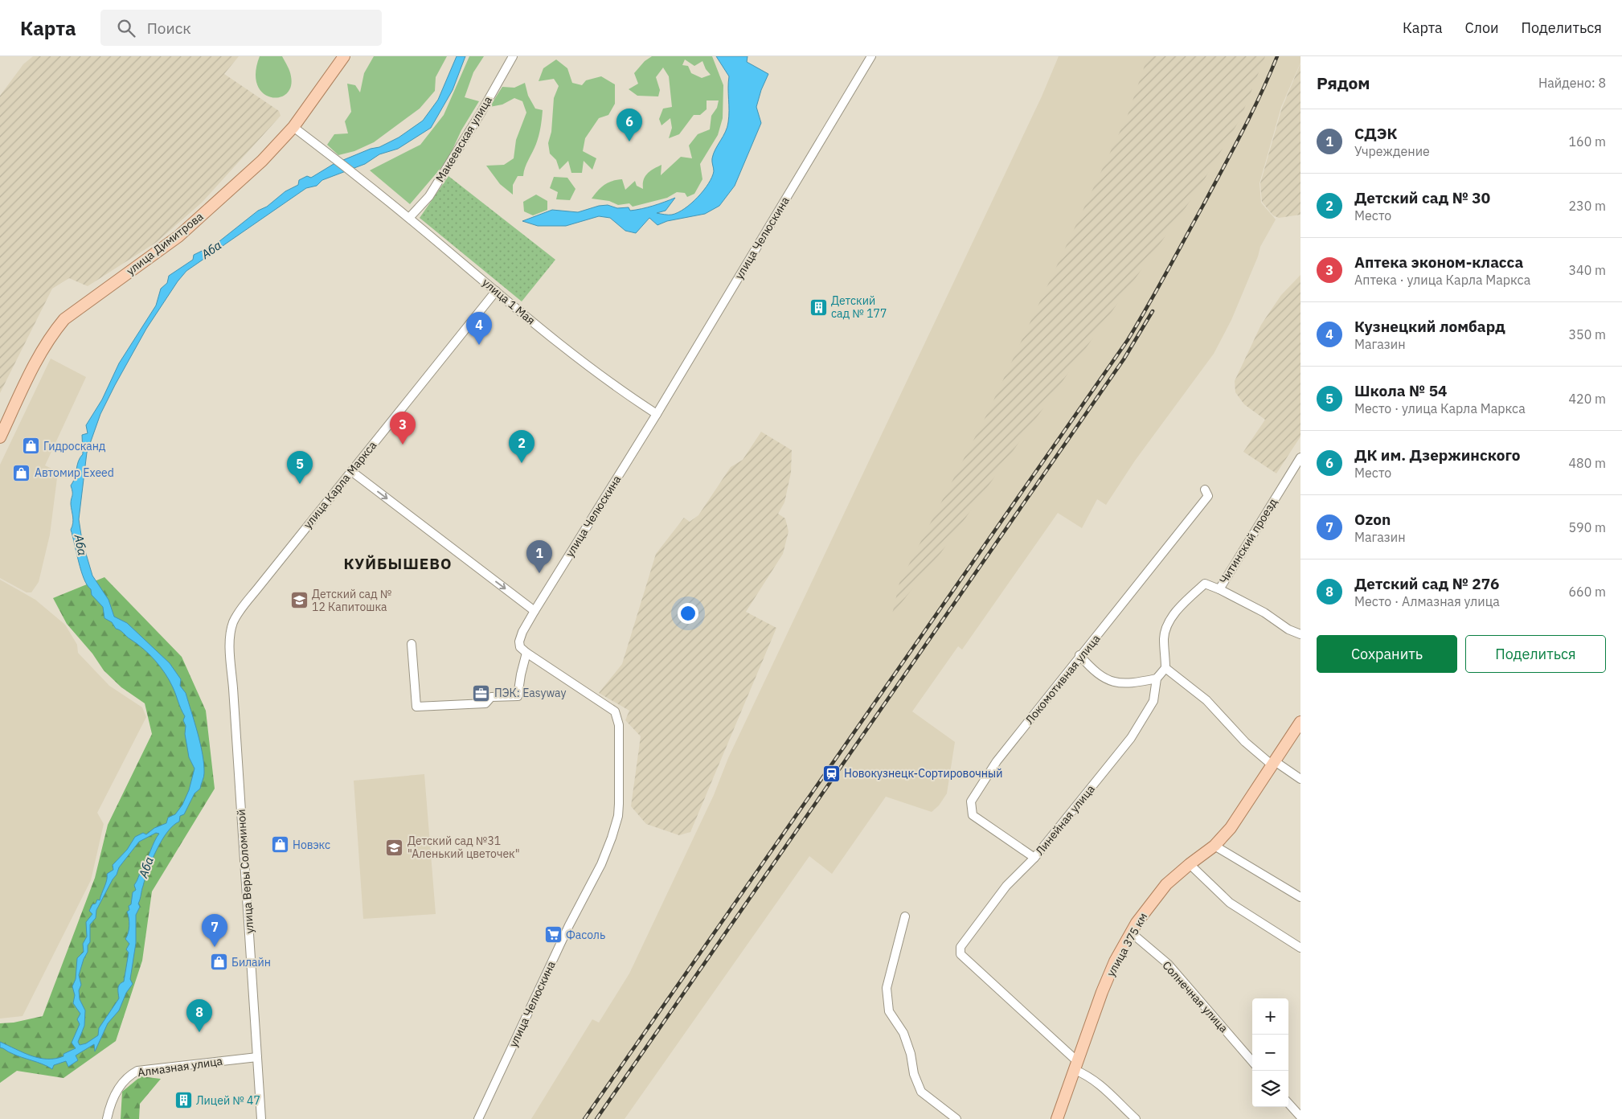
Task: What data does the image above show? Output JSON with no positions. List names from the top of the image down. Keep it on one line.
{"streets":{"main road":["улица Димитрова","улица 375 км"],"street":["Макеевская улица","улица Челюскина","улица 1 Мая","улица Карла Маркса","Читинский проезд","Локомотивная улица","Линейная улица","улица Веры Соломиной","Солнечная улица","Алмазная улица"]},"crossings":[["Макеевская улица","улица 1 Мая"],["улица Челюскина","улица 1 Мая"],["улица Димитрова","улица 1 Мая"],["улица 1 Мая","улица Карла Маркса"],["улица Карла Маркса","улица Веры Соломиной"],["Локомотивная улица","Линейная улица"],["Линейная улица","улица 375 км"],["улица Веры Соломиной","Алмазная улица"],["улица 375 км","Солнечная улица"]],"districts":["КУЙБЫШЕВО"],"water":["Аба"],"places":{"building":["Детский сад № 177","Лицей № 47"],"shop":["Гидросканд","Автомир Exeed","Новэкс","Билайн"],"school or university":["Детский сад № 12 Капитошка","Детский сад №31 \"Аленький цветочек\""],"office":["ПЭК: Easyway"],"station":["Новокузнецк-Сортировочный"],"supermarket":["Фасоль"]},"page":{"header":"Карта","search":"Поиск","nav":["Карта","Слои","Поделиться"],"heading":["Рядом","Найдено: 8"],"pins":["6","4","3","2","5","1","7","8"],"list":[{"mark":"1","name":"СДЭК","note":"Учреждение","value":"160 m"},{"mark":"2","name":"Детский сад № 30","note":"Место","value":"230 m"},{"mark":"3","name":"Аптека эконом-класса","note":"Аптека · улица Карла Маркса","value":"340 m"},{"mark":"4","name":"Кузнецкий ломбард","note":"Магазин","value":"350 m"},{"mark":"5","name":"Школа № 54","note":"Место · улица Карла Маркса","value":"420 m"},{"mark":"6","name":"ДК им. Дзержинского","note":"Место","value":"480 m"},{"mark":"7","name":"Ozon","note":"Магазин","value":"590 m"},{"mark":"8","name":"Детский сад № 276","note":"Место · Алмазная улица","value":"660 m"}],"buttons":["Сохранить","Поделиться"],"map_buttons":["+","−"]}}
